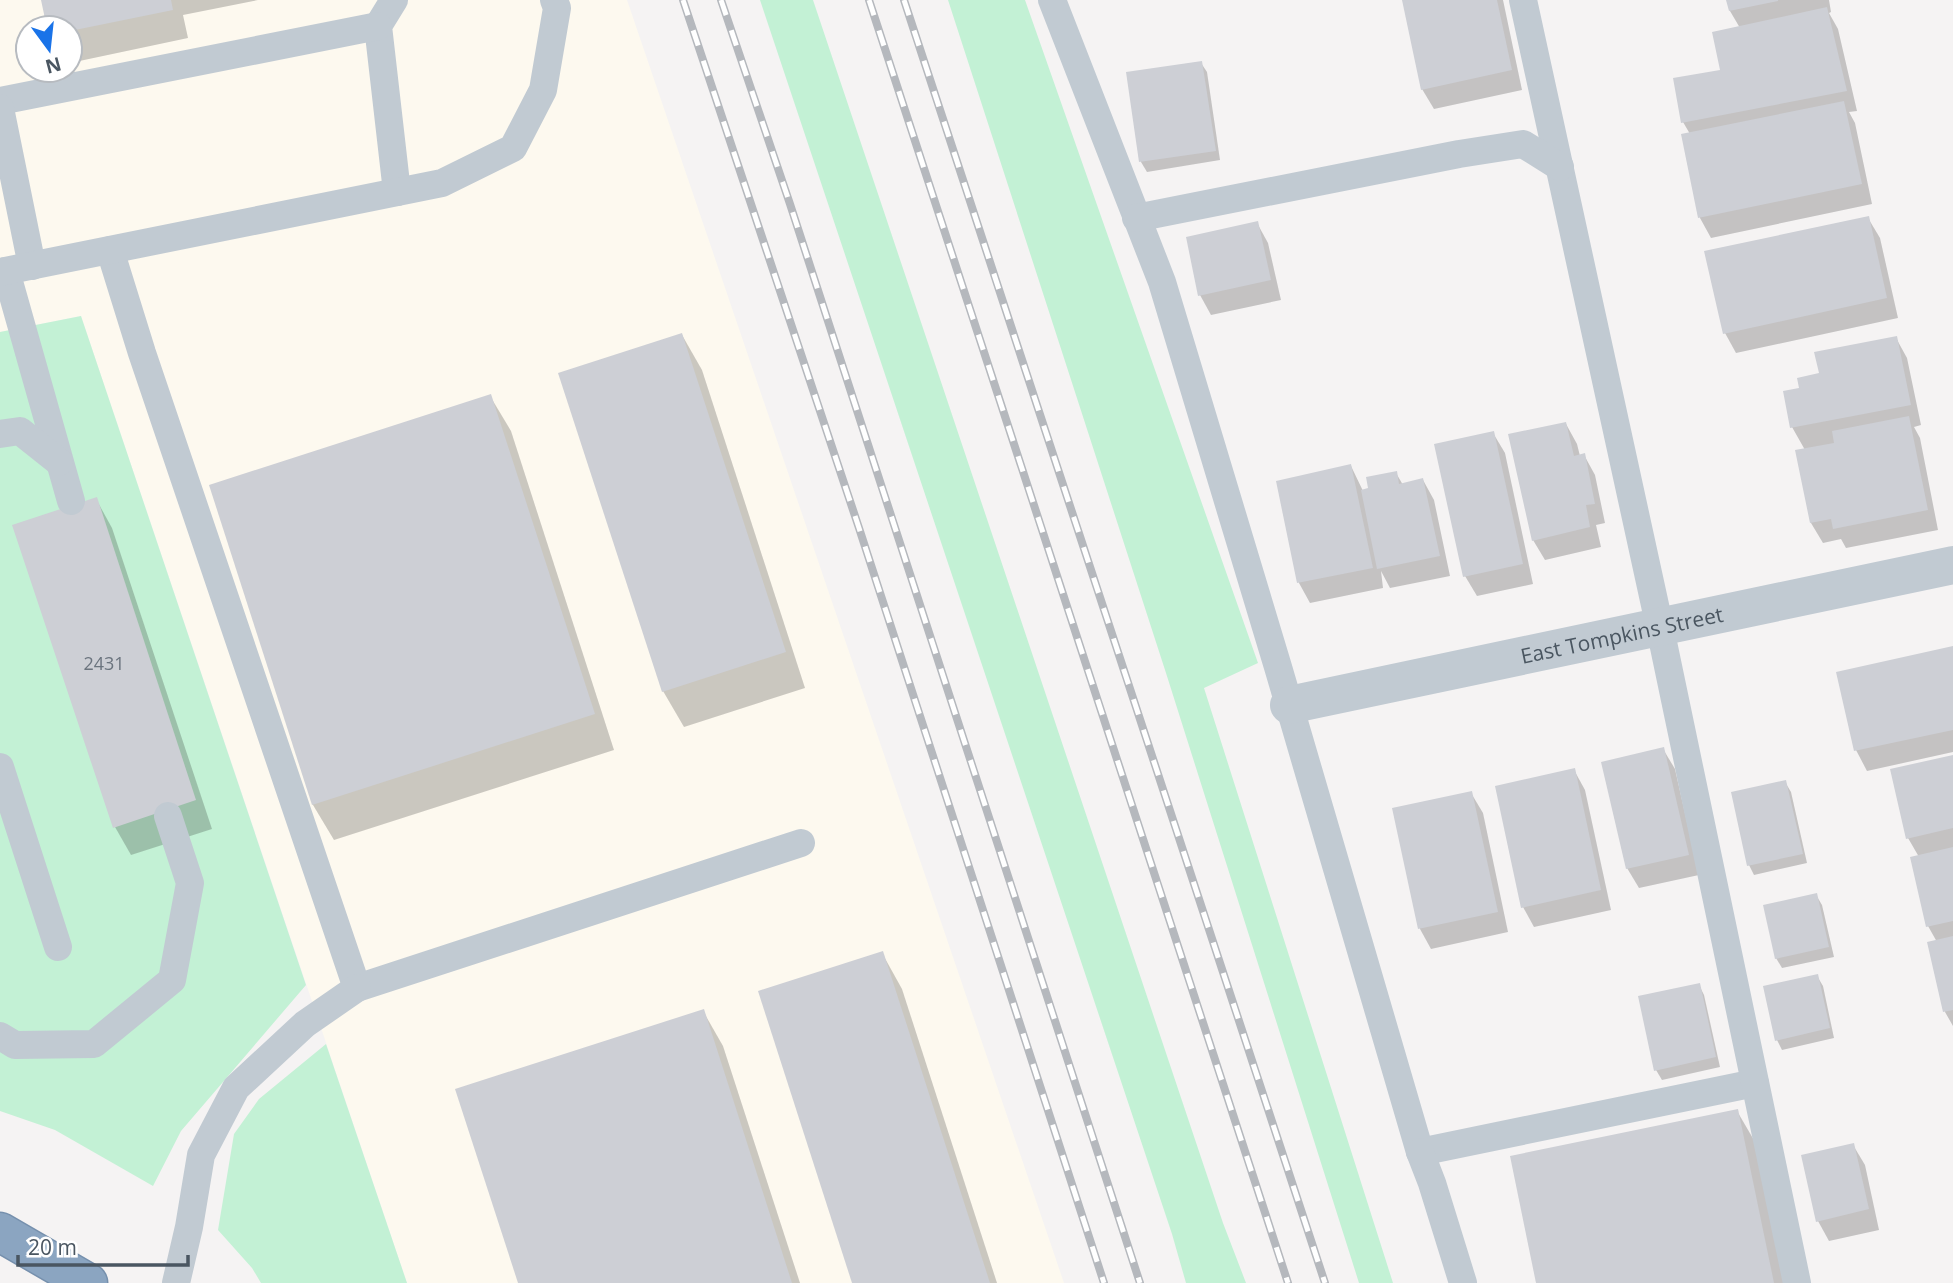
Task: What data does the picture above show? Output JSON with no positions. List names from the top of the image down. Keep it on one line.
{"streets":{"street":["East Tompkins Street"]},"house_numbers":["2431"],"scale_bar":"20 m","north":"bottom"}
